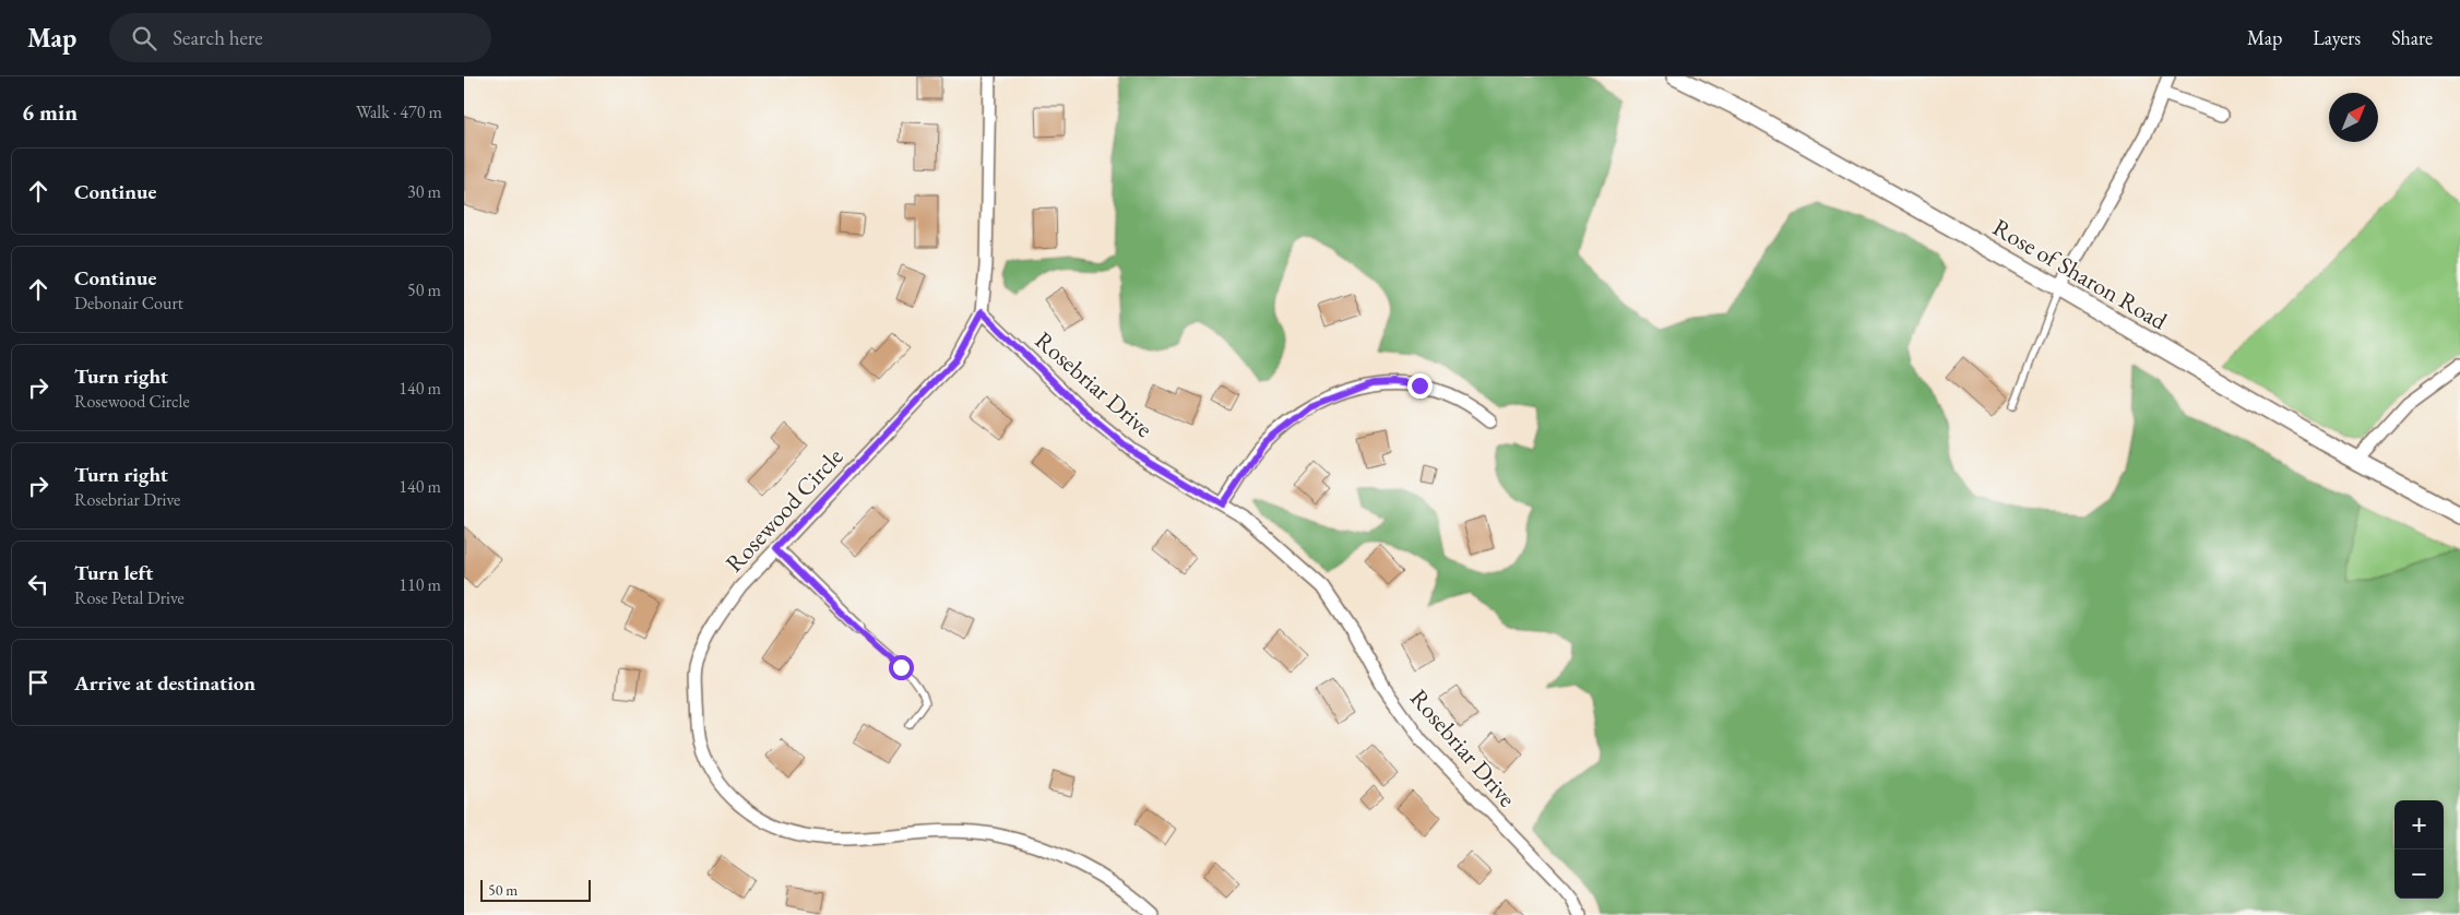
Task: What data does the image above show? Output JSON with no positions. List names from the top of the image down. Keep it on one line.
{"streets":{"street":["Rose of Sharon Road","Rosebriar Drive","Rosewood Circle"]},"crossings":[["Rosebriar Drive","Rosewood Circle"]],"scale_bar":"50 m","north":"top right","page":{"header":"Map","search":"Search here","nav":["Map","Layers","Share"],"heading":["6 min","Walk · 470 m"],"list":[["Continue","30 m"],["Continue","Debonair Court","50 m"],["Turn right","Rosewood Circle","140 m"],["Turn right","Rosebriar Drive","140 m"],["Turn left","Rose Petal Drive","110 m"],"Arrive at destination"],"map_buttons":["+","−"],"scale":"50 m"}}
